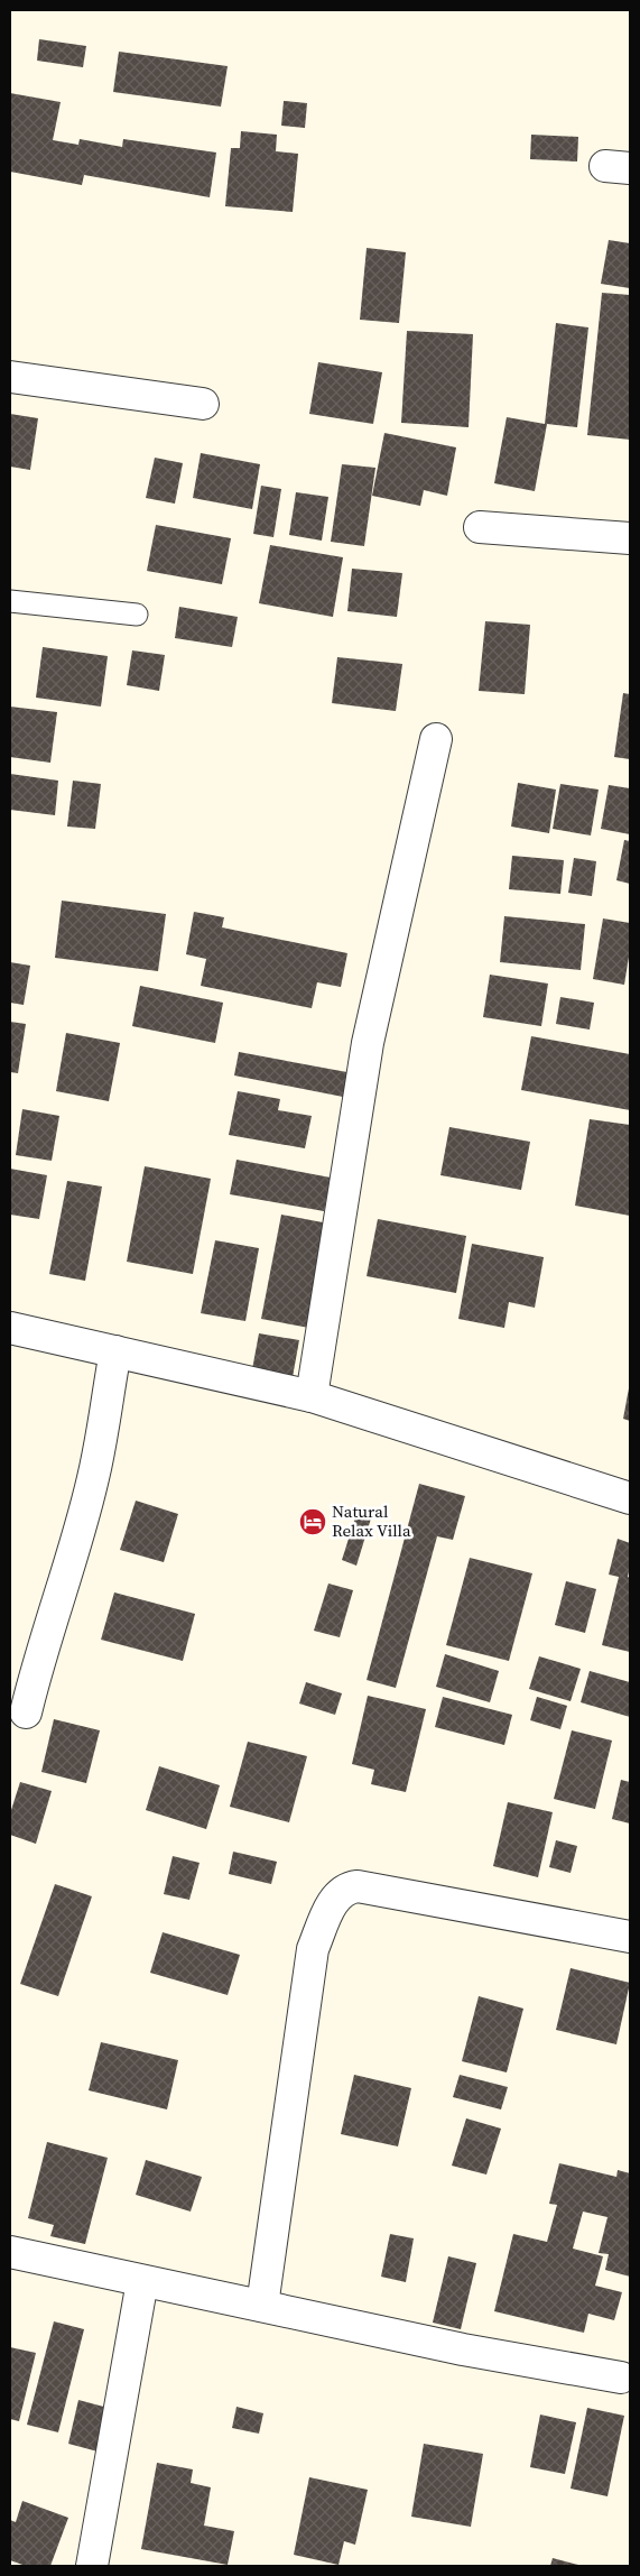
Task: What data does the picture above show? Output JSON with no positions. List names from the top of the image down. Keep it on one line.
{"places":{"hotel":["Natural Relax Villa"]}}
